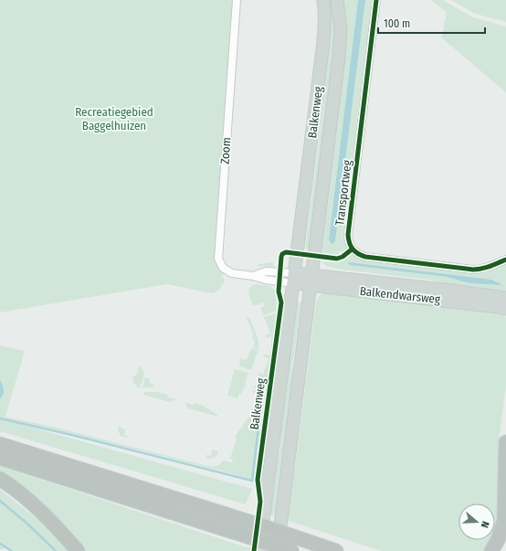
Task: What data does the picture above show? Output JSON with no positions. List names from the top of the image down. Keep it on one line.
{"streets":{"main road":["Balkenweg","Balkendwarsweg"],"street":["Zoom","Transportweg"]},"crossings":[["Balkenweg","Zoom"],["Balkenweg","Balkendwarsweg"],["Zoom","Balkendwarsweg"]],"parks":["Recreatiegebied Baggelhuizen"],"scale_bar":"100 m","north":"right"}
